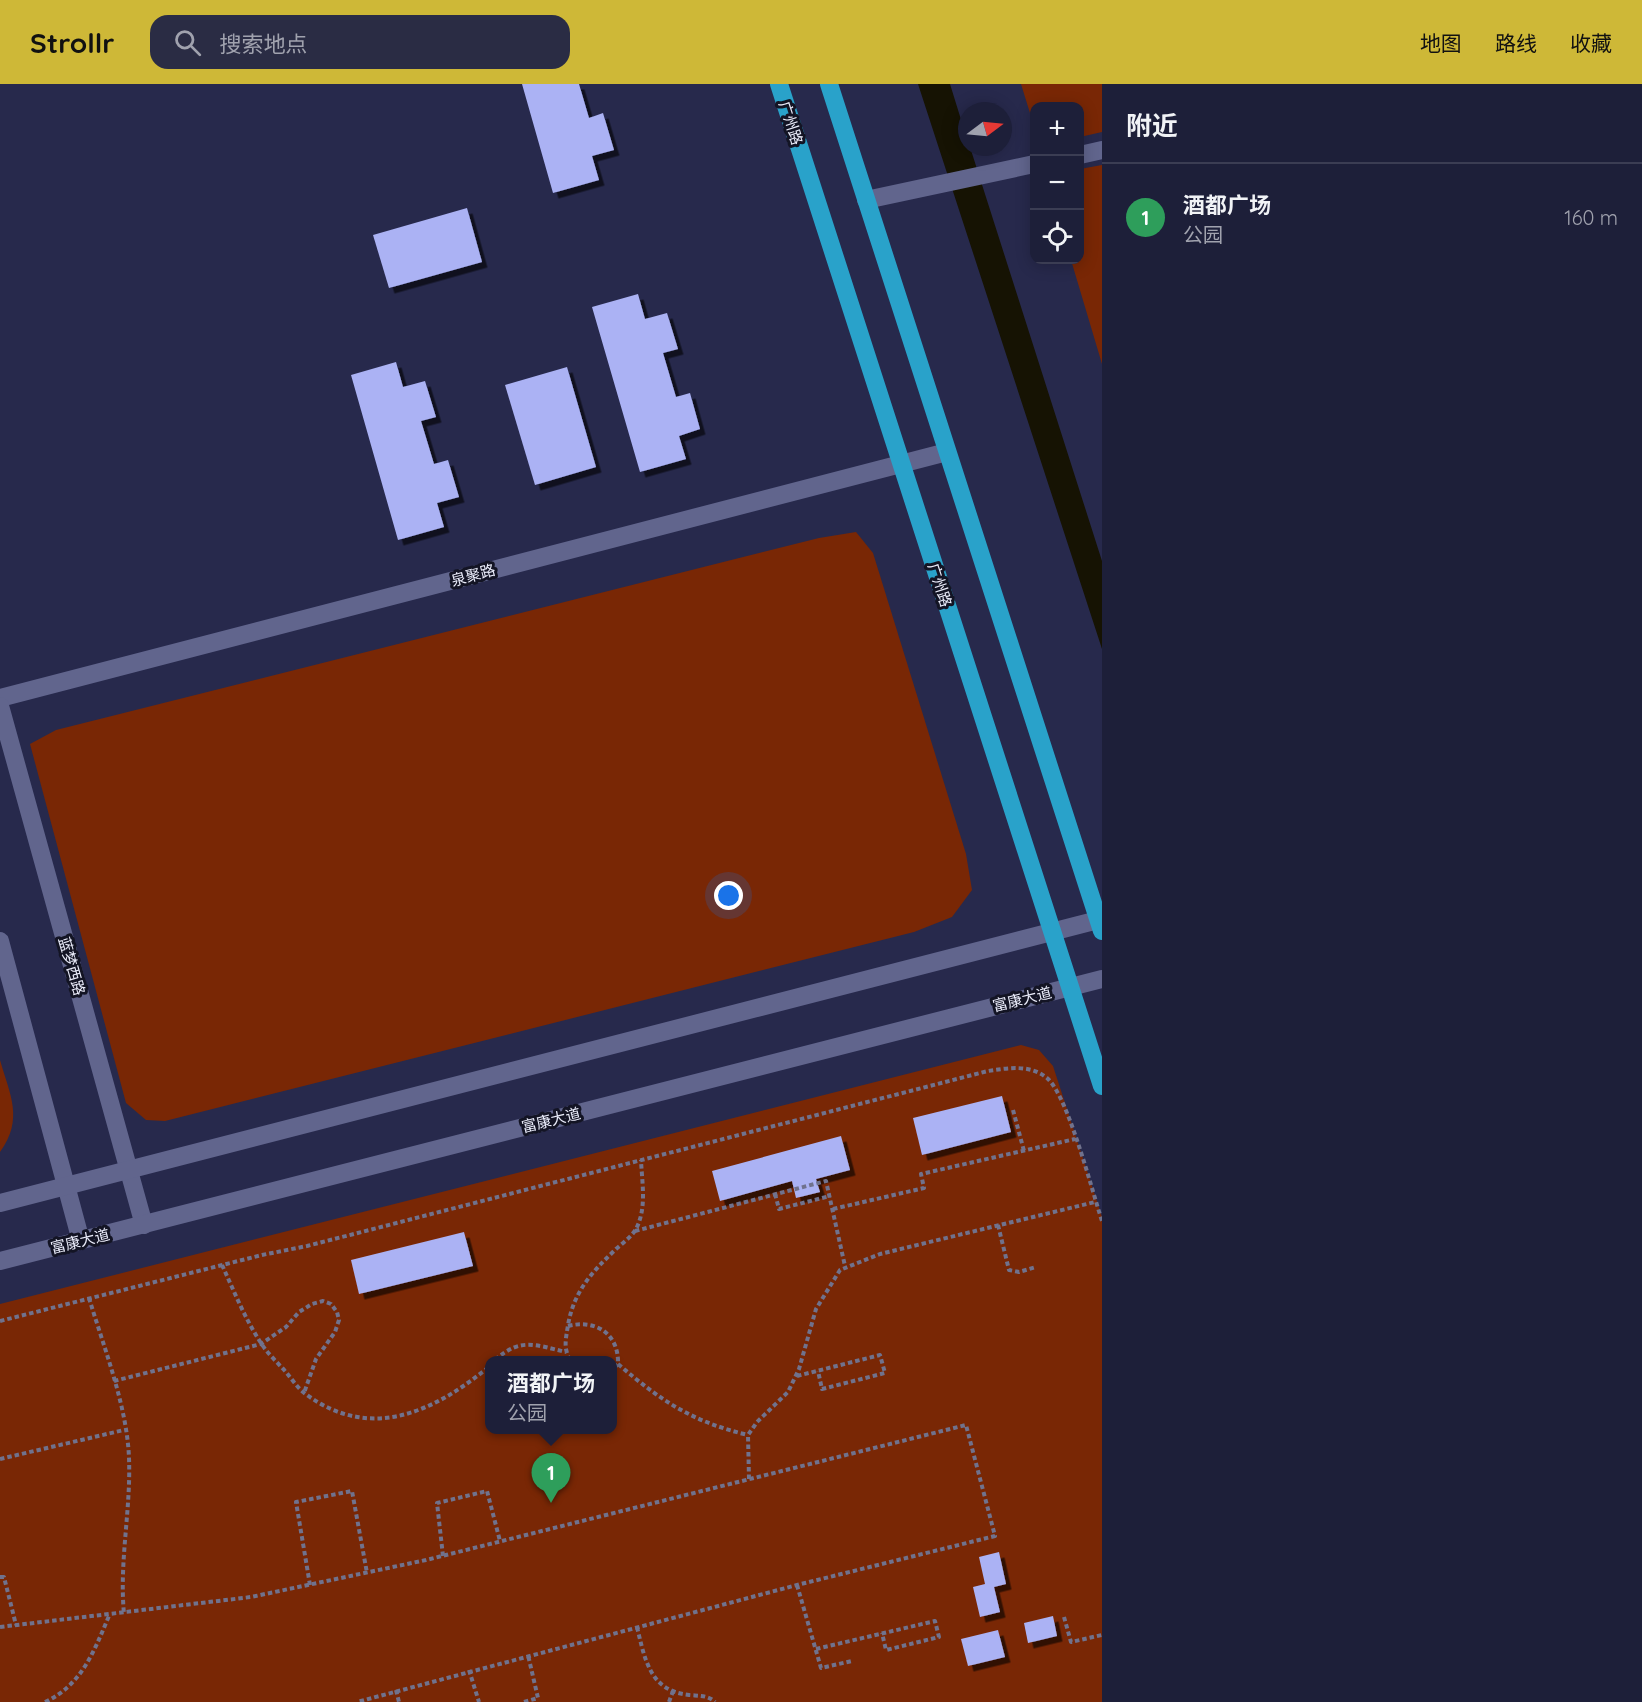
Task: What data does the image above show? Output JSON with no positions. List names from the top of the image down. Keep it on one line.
{"streets":{"main road":["广州路"],"street":["泉聚路","蓝梦西路","富康大道"]},"crossings":[["广州路","泉聚路"],["广州路","富康大道"],["蓝梦西路","富康大道"]],"north":"right","page":{"header":"Strollr","search":"搜索地点","nav":["地图","路线","收藏"],"heading":"附近","map_buttons":["+","−"],"list":[{"mark":"1","name":"酒都广场","note":"公园","value":"160 m"}],"popup":["酒都广场","公园"],"pins":"1"}}
